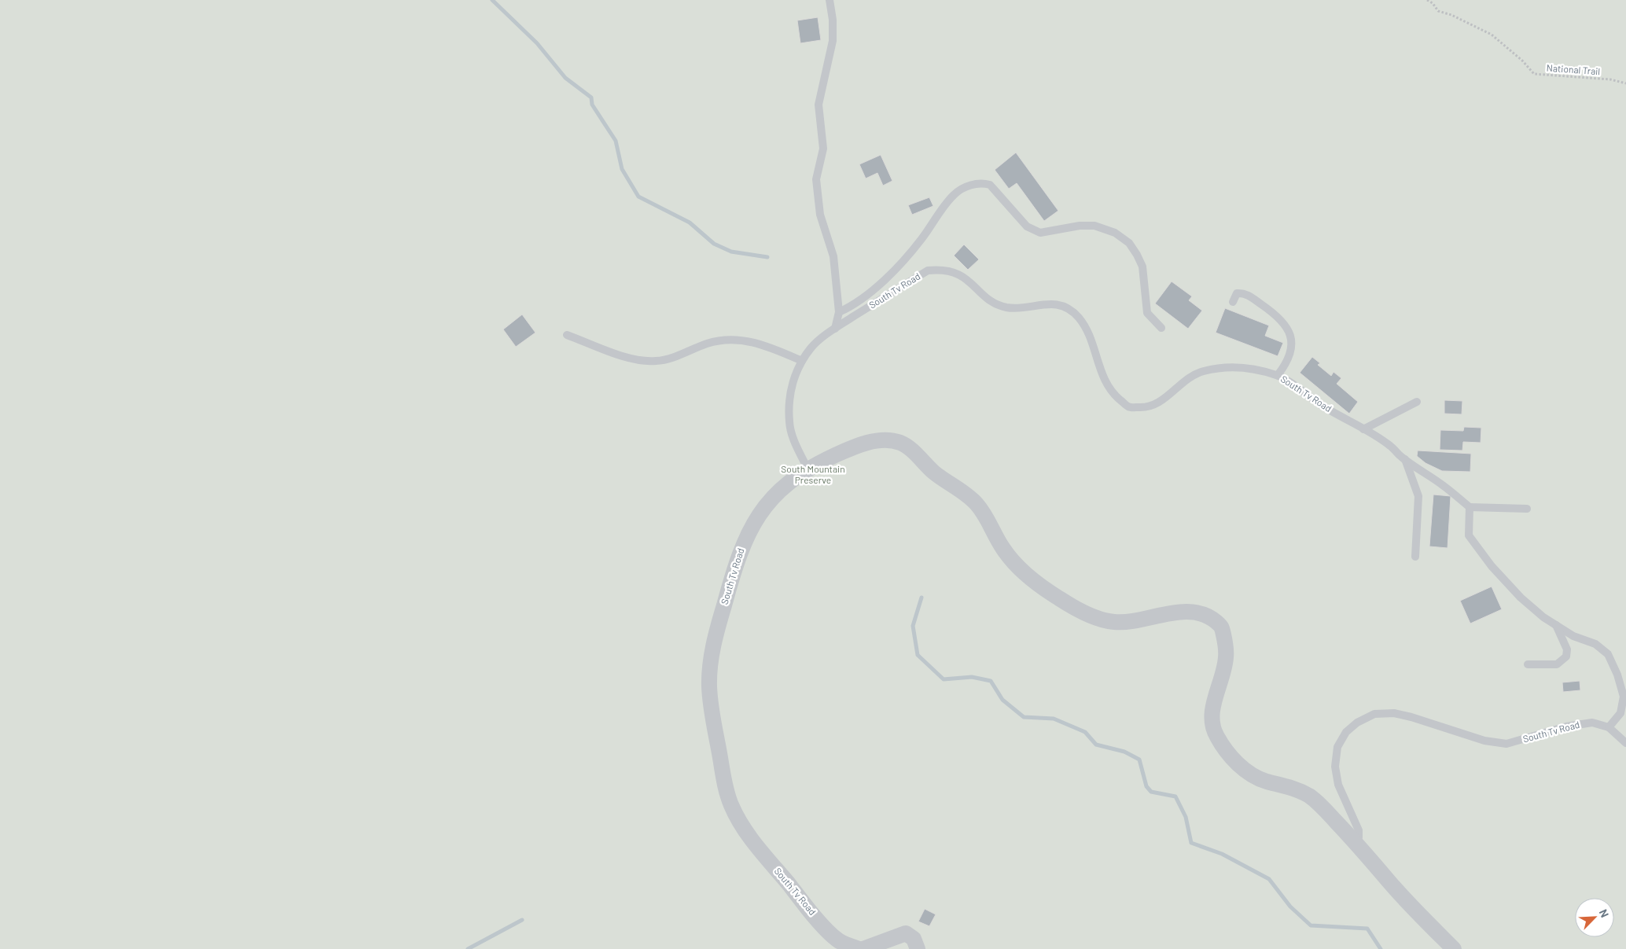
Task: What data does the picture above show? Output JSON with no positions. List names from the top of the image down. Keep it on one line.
{"streets":{"street":["South Tv Road"],"path":["National Trail"]},"parks":["South Mountain Preserve"],"north":"top right"}
